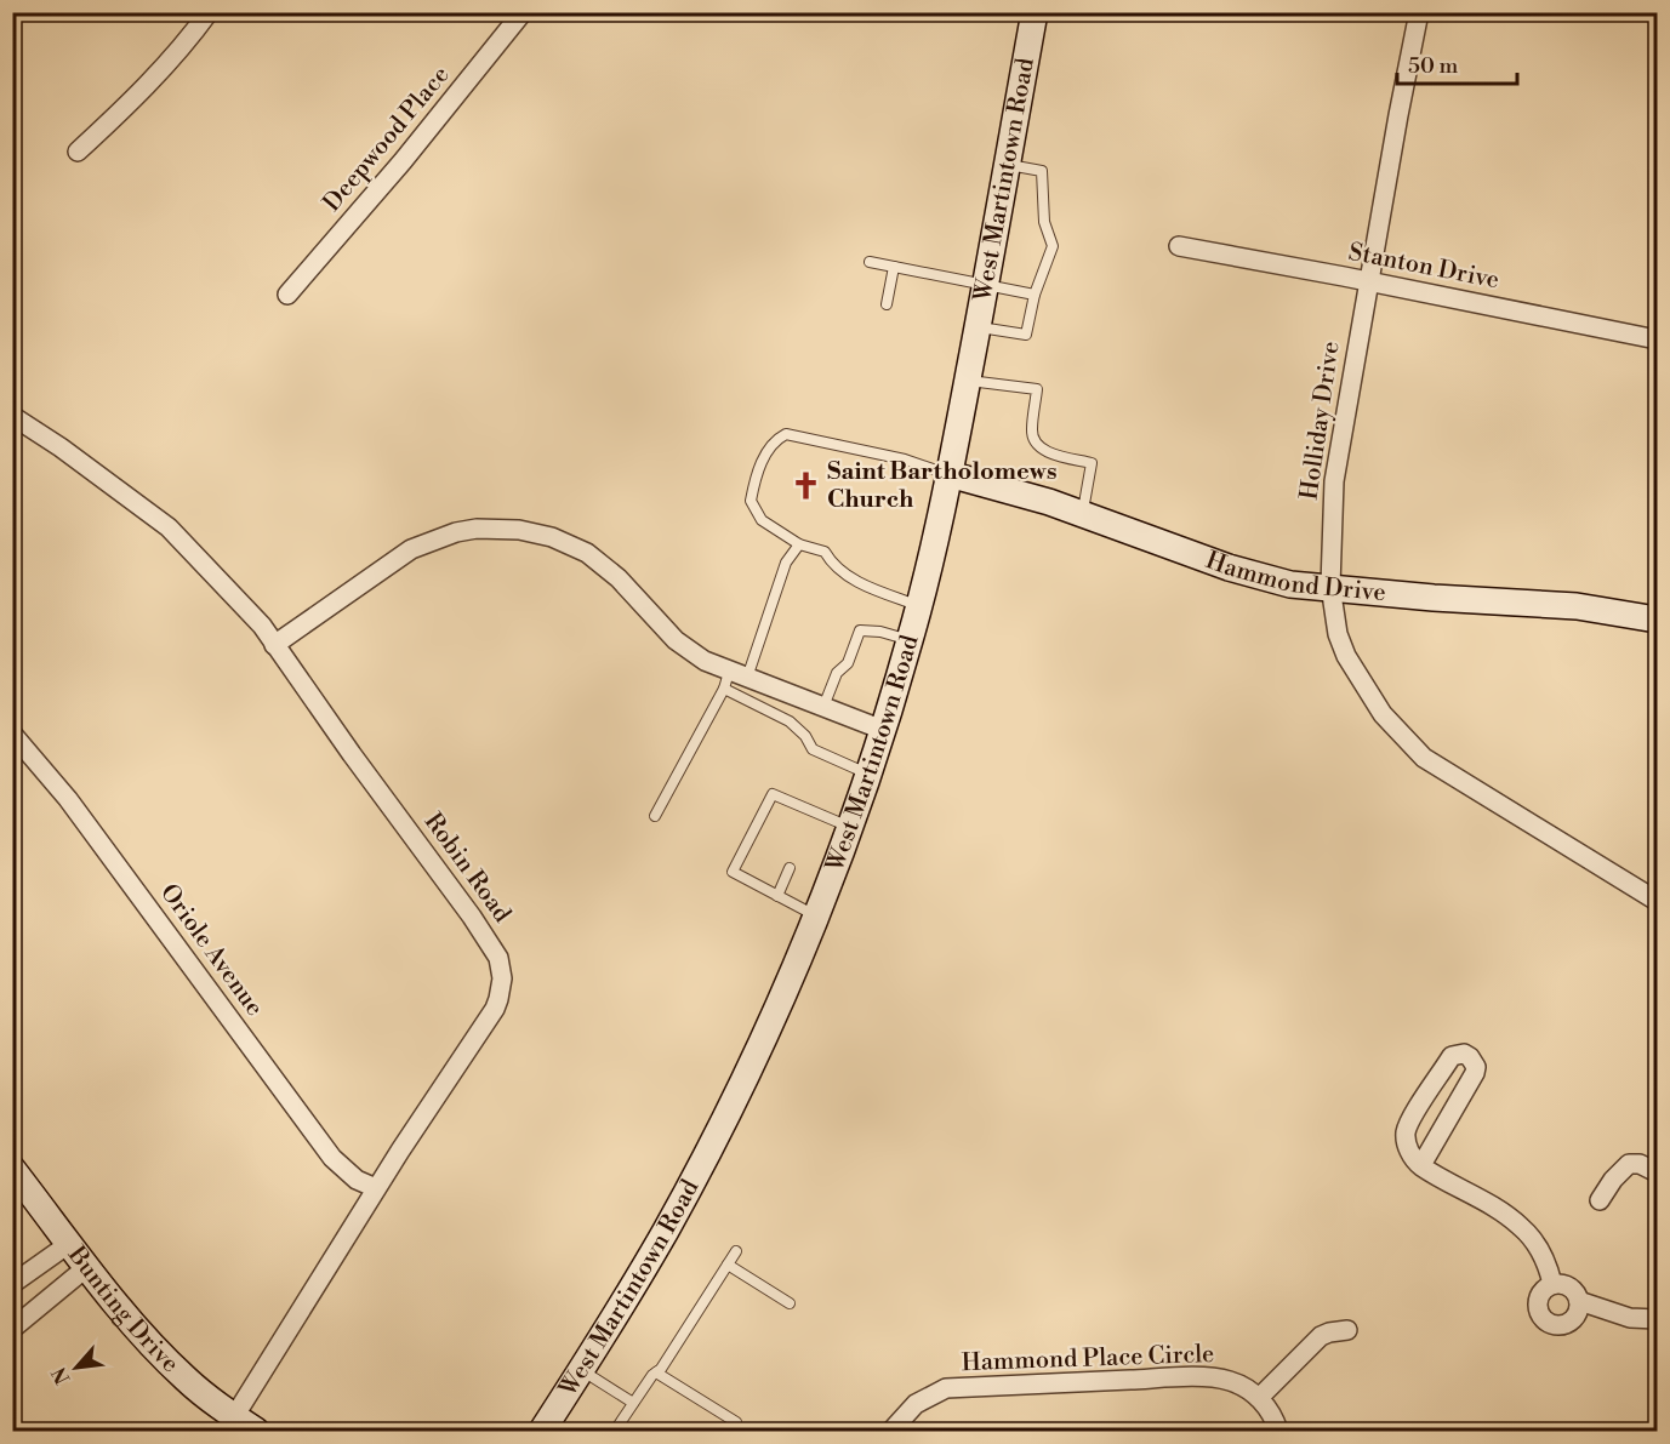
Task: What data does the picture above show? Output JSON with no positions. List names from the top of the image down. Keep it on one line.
{"streets":{"main road":["West Martintown Road","Hammond Drive","Bunting Drive"],"street":["Deepwood Place","Stanton Drive","Holliday Drive","Robin Road","Oriole Avenue","Hammond Place Circle"]},"crossings":[["West Martintown Road","Hammond Drive"],["Stanton Drive","Holliday Drive"],["Holliday Drive","Hammond Drive"],["Robin Road","Oriole Avenue"],["Robin Road","Bunting Drive"]],"places":{"church":["Saint Bartholomews Church"]},"scale_bar":"50 m","north":"bottom left"}
